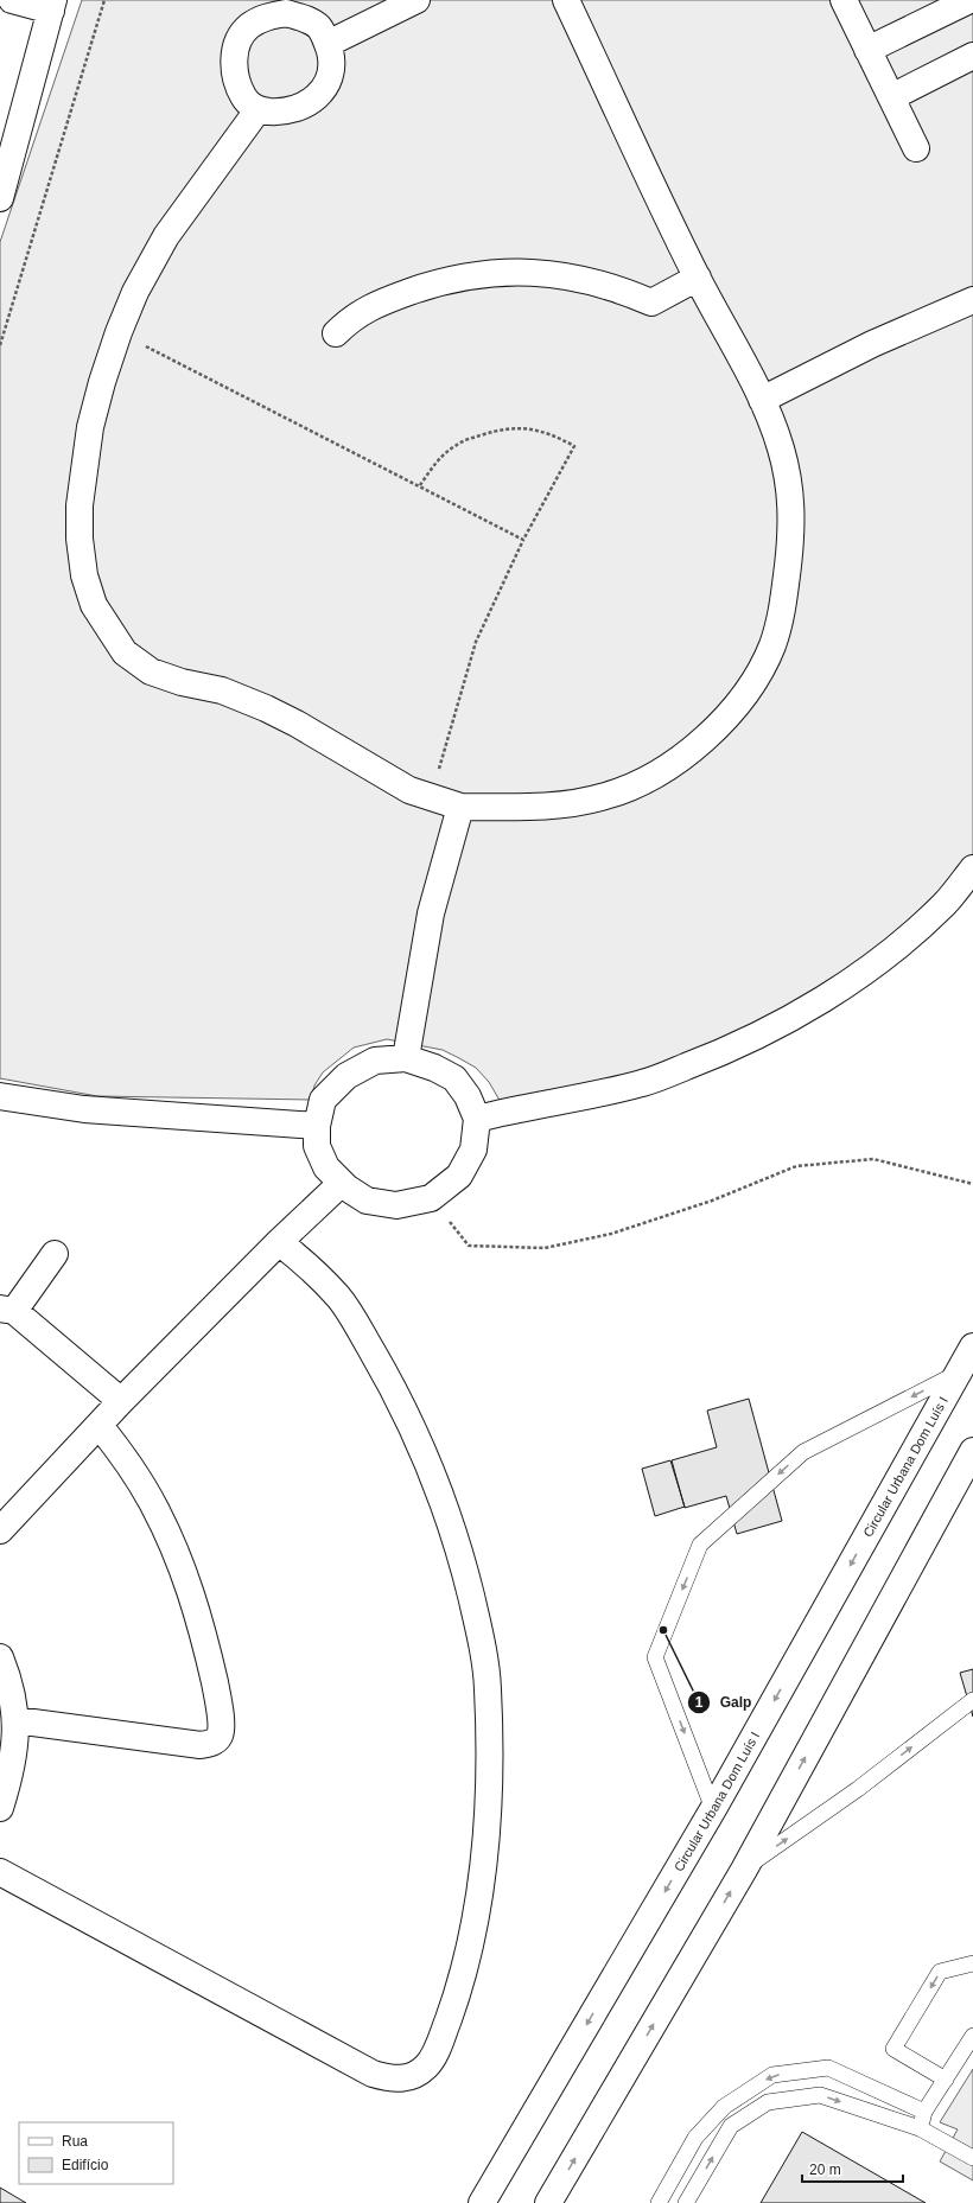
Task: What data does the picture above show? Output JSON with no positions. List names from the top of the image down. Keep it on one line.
{"streets":{"main road":["Circular Urbana Dom Luís I"]},"places":["Galp"],"legend":["Rua","Edifício"],"scale_bar":"20 m"}
